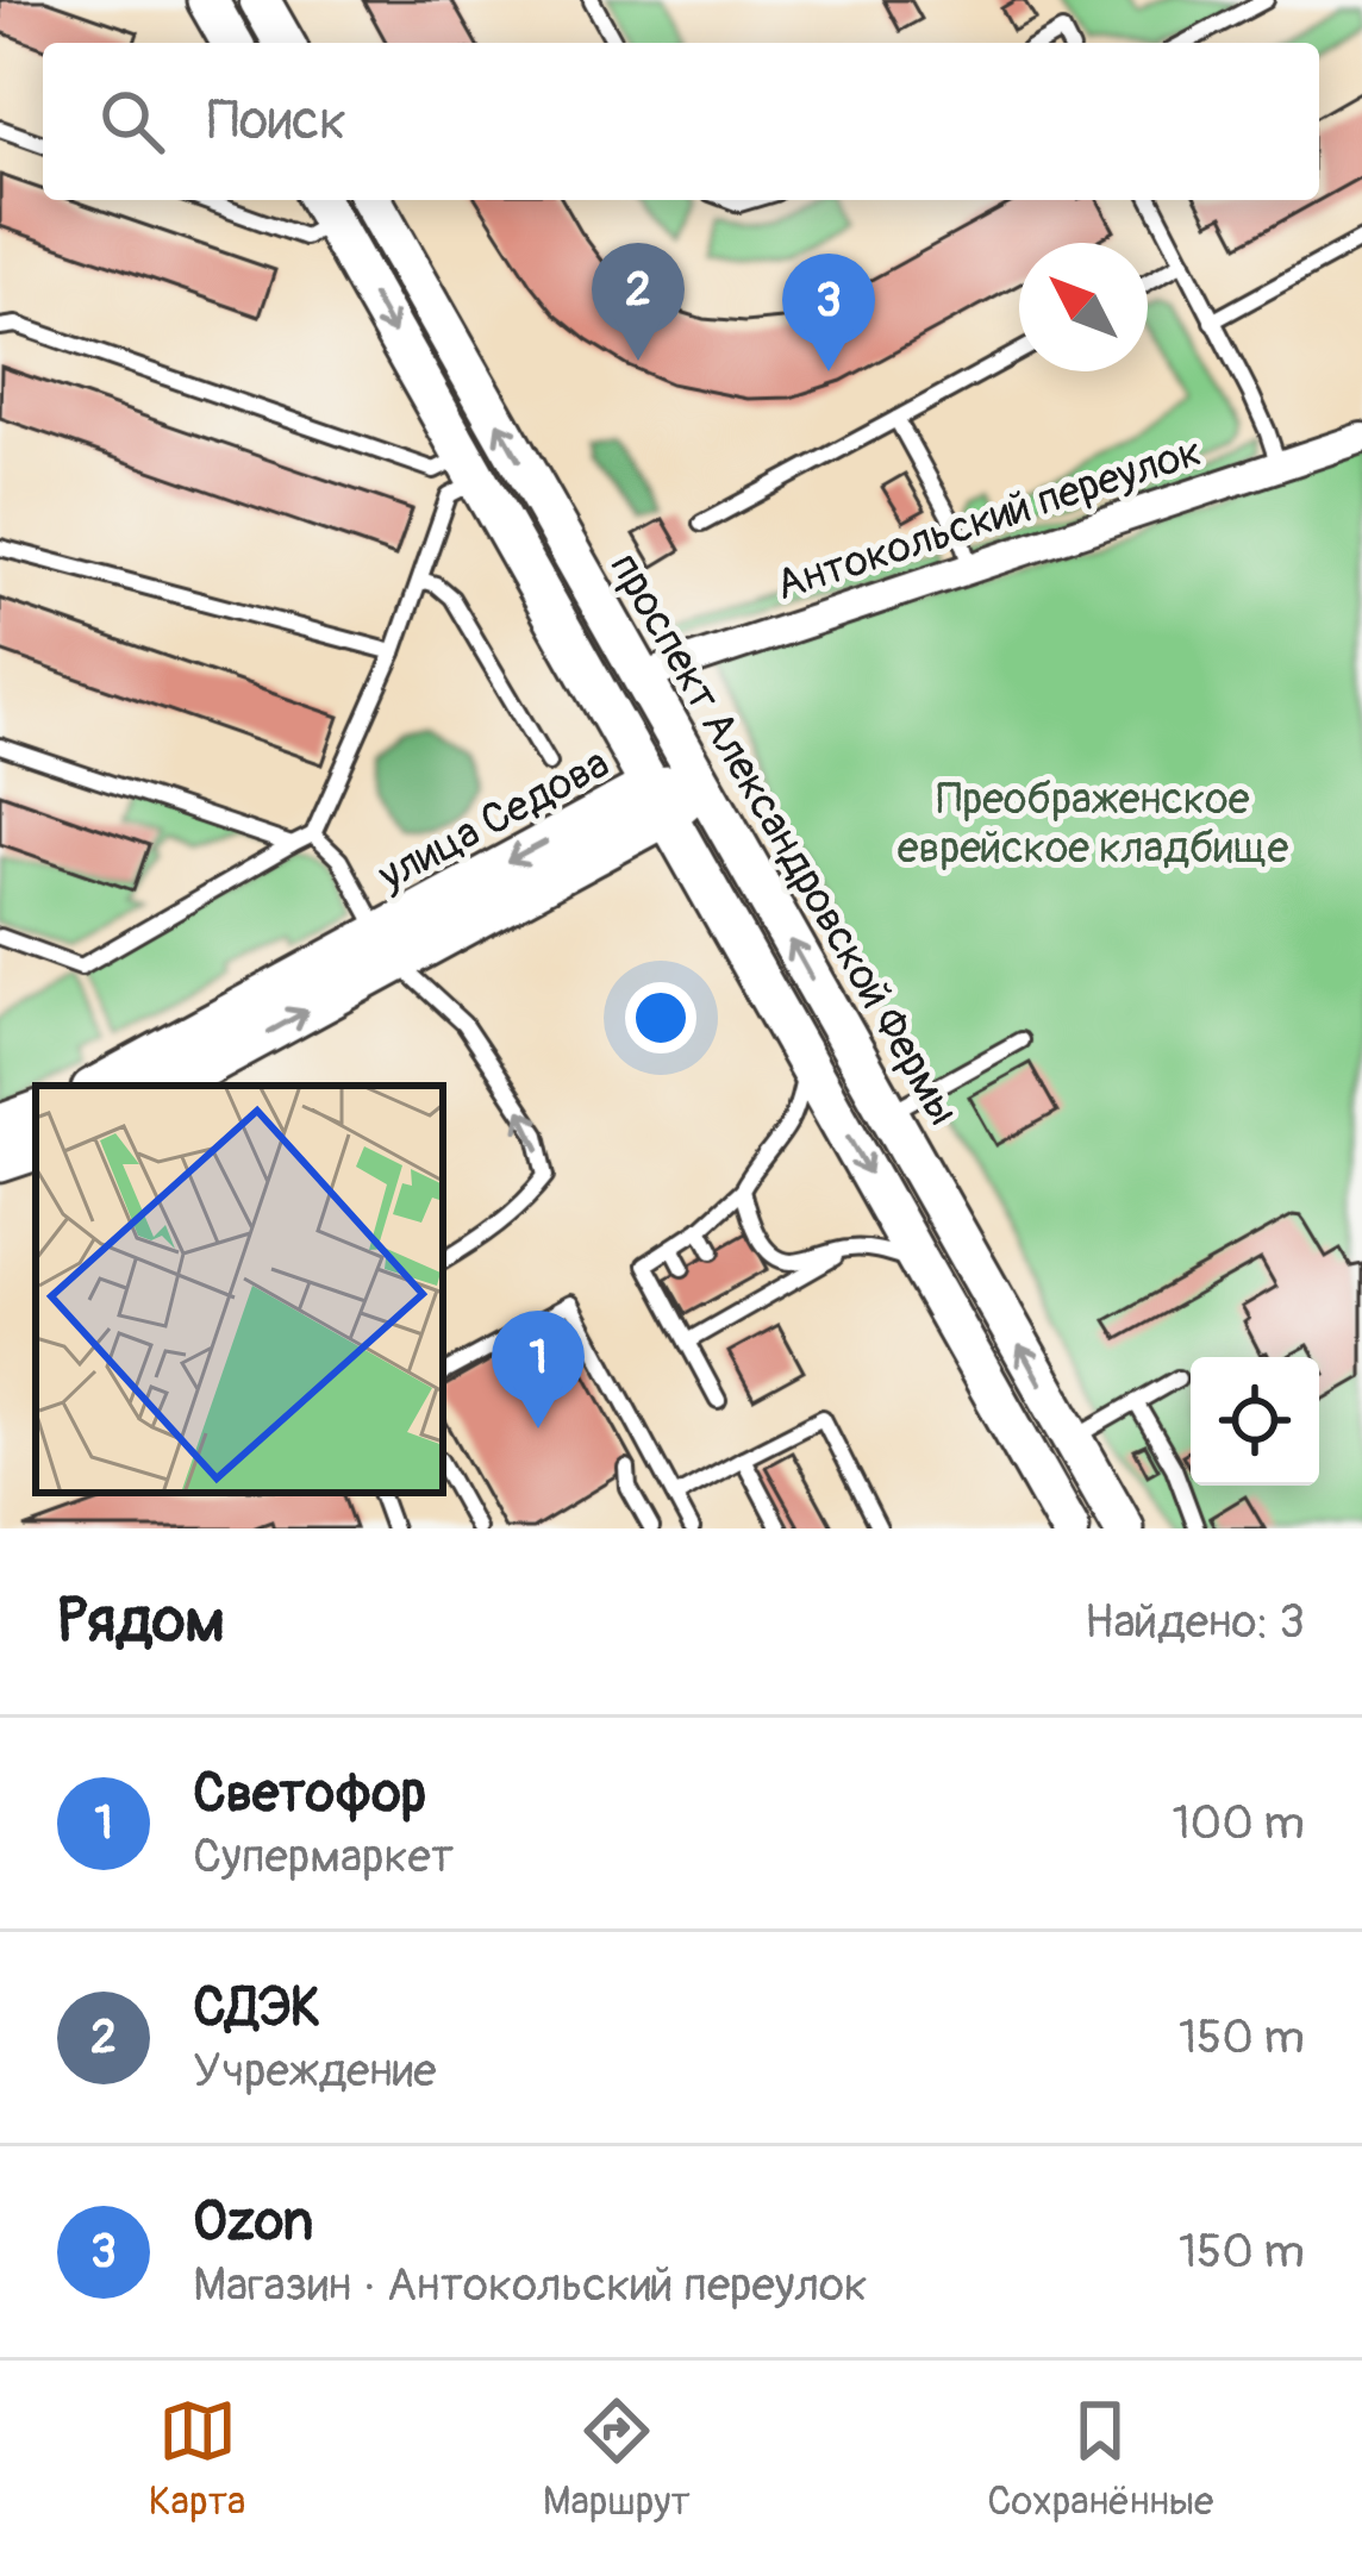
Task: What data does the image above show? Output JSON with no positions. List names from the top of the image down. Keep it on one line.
{"streets":{"main road":["улица Седова","проспект Александровской Фермы"],"street":["Антокольский переулок"]},"crossings":[["Антокольский переулок","проспект Александровской Фермы"],["улица Седова","проспект Александровской Фермы"]],"parks":["Преображенское еврейское кладбище"],"north":"top left","page":{"search":"Поиск","pins":["2","3","1"],"heading":["Рядом","Найдено: 3"],"list":[{"mark":"1","name":"Светофор","note":"Супермаркет","value":"100 m"},{"mark":"2","name":"СДЭК","note":"Учреждение","value":"150 m"},{"mark":"3","name":"Ozon","note":"Магазин · Антокольский переулок","value":"150 m"}],"nav":["Карта","Маршрут","Сохранённые"]}}
